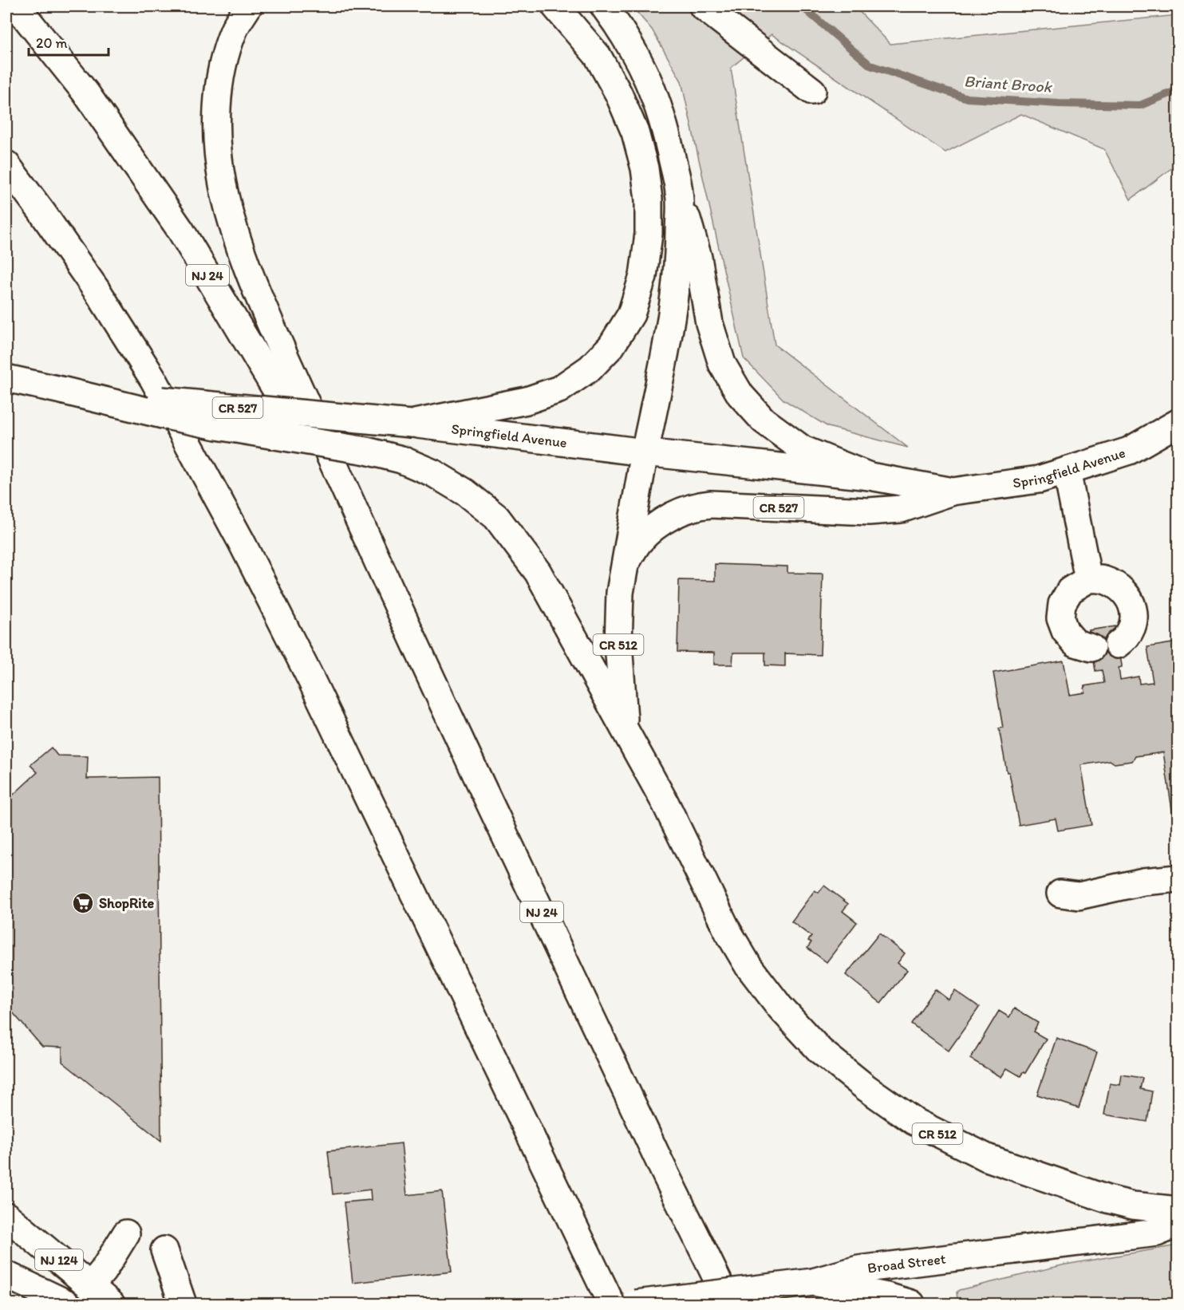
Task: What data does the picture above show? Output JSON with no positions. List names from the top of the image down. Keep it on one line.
{"streets":{"main road":["NJ 24","CR 527","Springfield Avenue","CR 512","NJ 124","Broad Street"]},"crossings":[["CR 527","Springfield Avenue"],["Springfield Avenue","CR 512"]],"water":["Briant Brook"],"places":{"supermarket":["ShopRite"]},"scale_bar":"20 m"}
